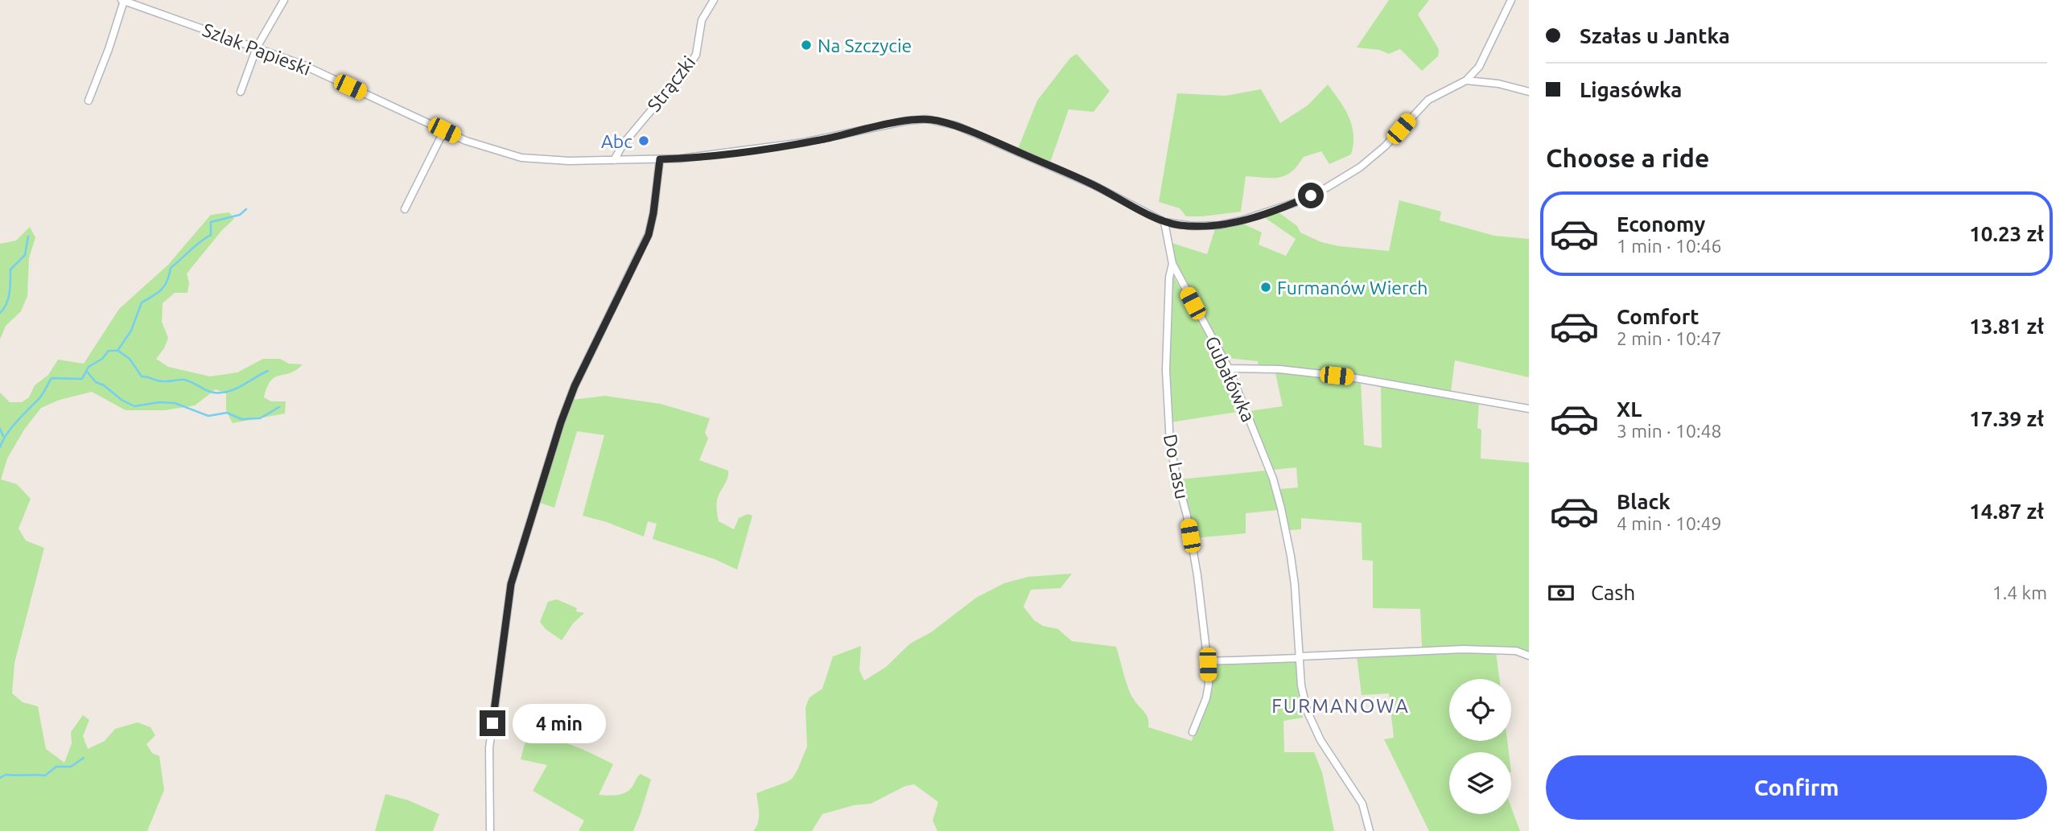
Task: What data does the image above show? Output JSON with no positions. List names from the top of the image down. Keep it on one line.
{"streets":{"street":["Szlak Papieski","Strączki","Gubałówka","Do Lasu"]},"crossings":[["Szlak Papieski","Strączki"],["Szlak Papieski","Gubałówka"],["Gubałówka","Do Lasu"]],"districts":["FURMANOWA"],"places":["Na Szczycie","Abc","Furmanów Wierch"],"page":{"banner":["Szałas u Jantka","Ligasówka"],"heading":"Choose a ride","list":[{"name":"Economy","note":"1 min · 10:46","value":"10.23 zł"},{"name":"Comfort","note":"2 min · 10:47","value":"13.81 zł"},{"name":"XL","note":"3 min · 10:48","value":"17.39 zł"},{"name":"Black","note":"4 min · 10:49","value":"14.87 zł"}],"pay":["Cash","1.4 km"],"bubble":"4 min","buttons":"Confirm"}}
